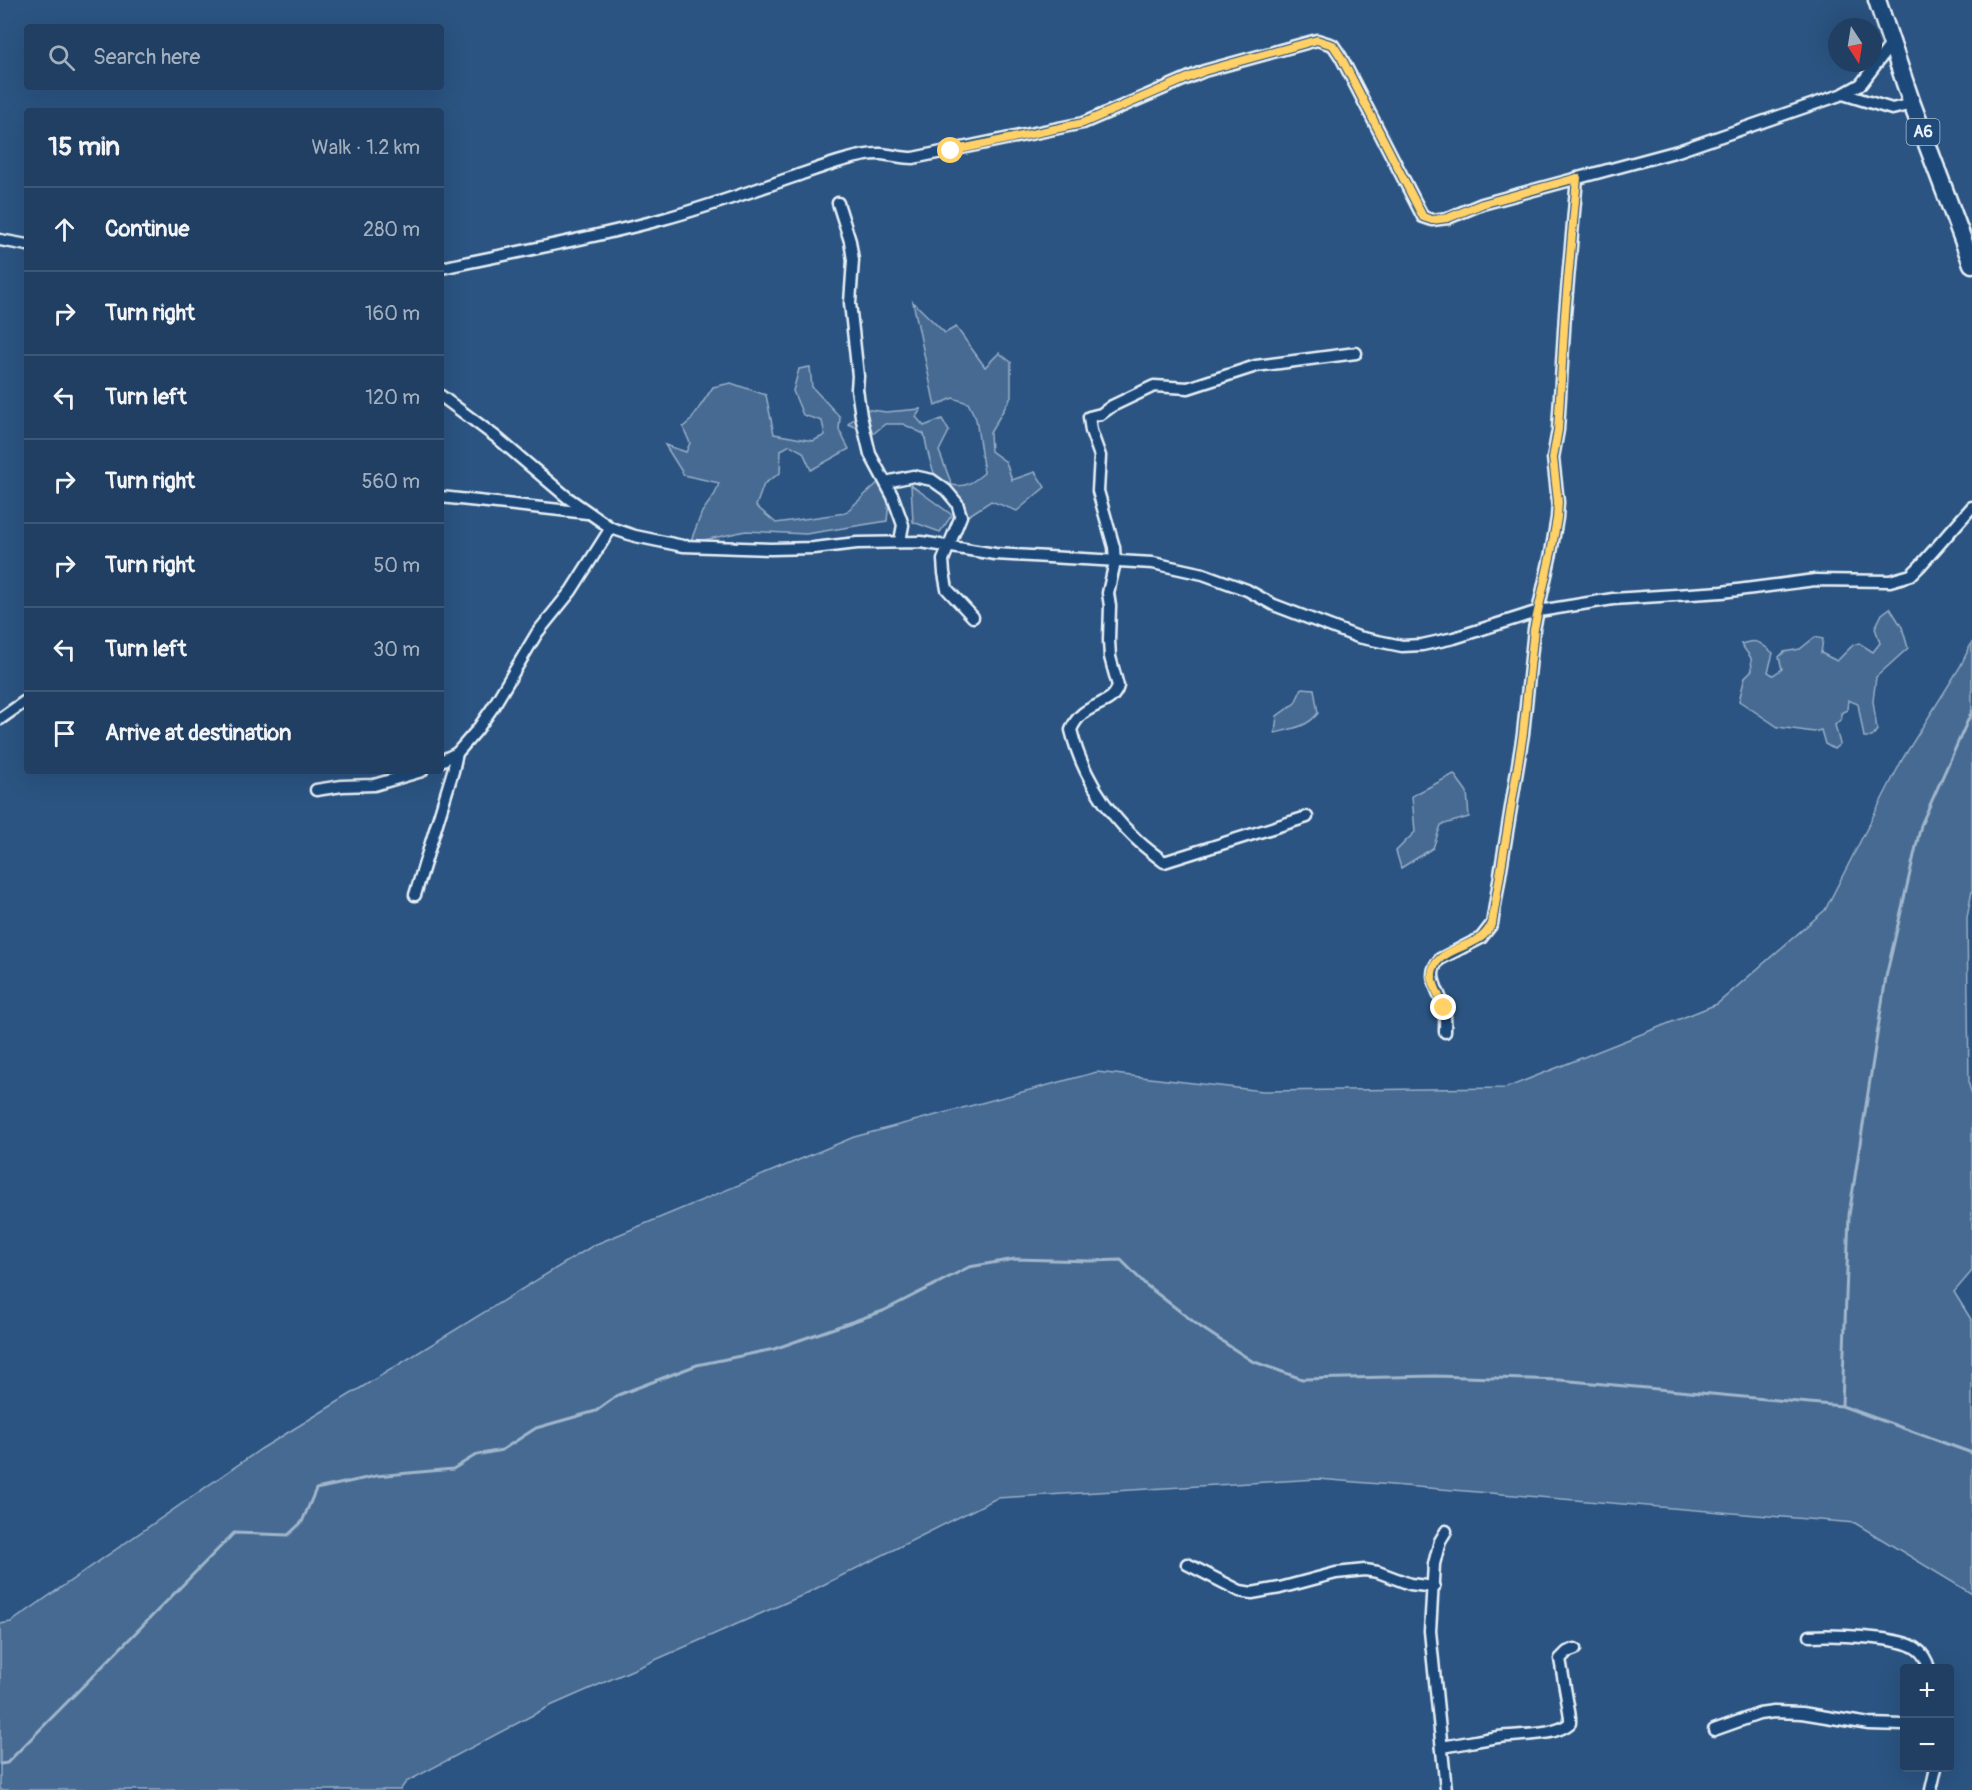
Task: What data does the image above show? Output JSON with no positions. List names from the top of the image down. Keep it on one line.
{"streets":{"main road":["A6"]},"north":"bottom","page":{"search":"Search here","heading":["15 min","Walk · 1.2 km"],"list":[["Continue","280 m"],["Turn right","160 m"],["Turn left","120 m"],["Turn right","560 m"],["Turn right","50 m"],["Turn left","30 m"],"Arrive at destination"],"map_buttons":["+","−"]}}
